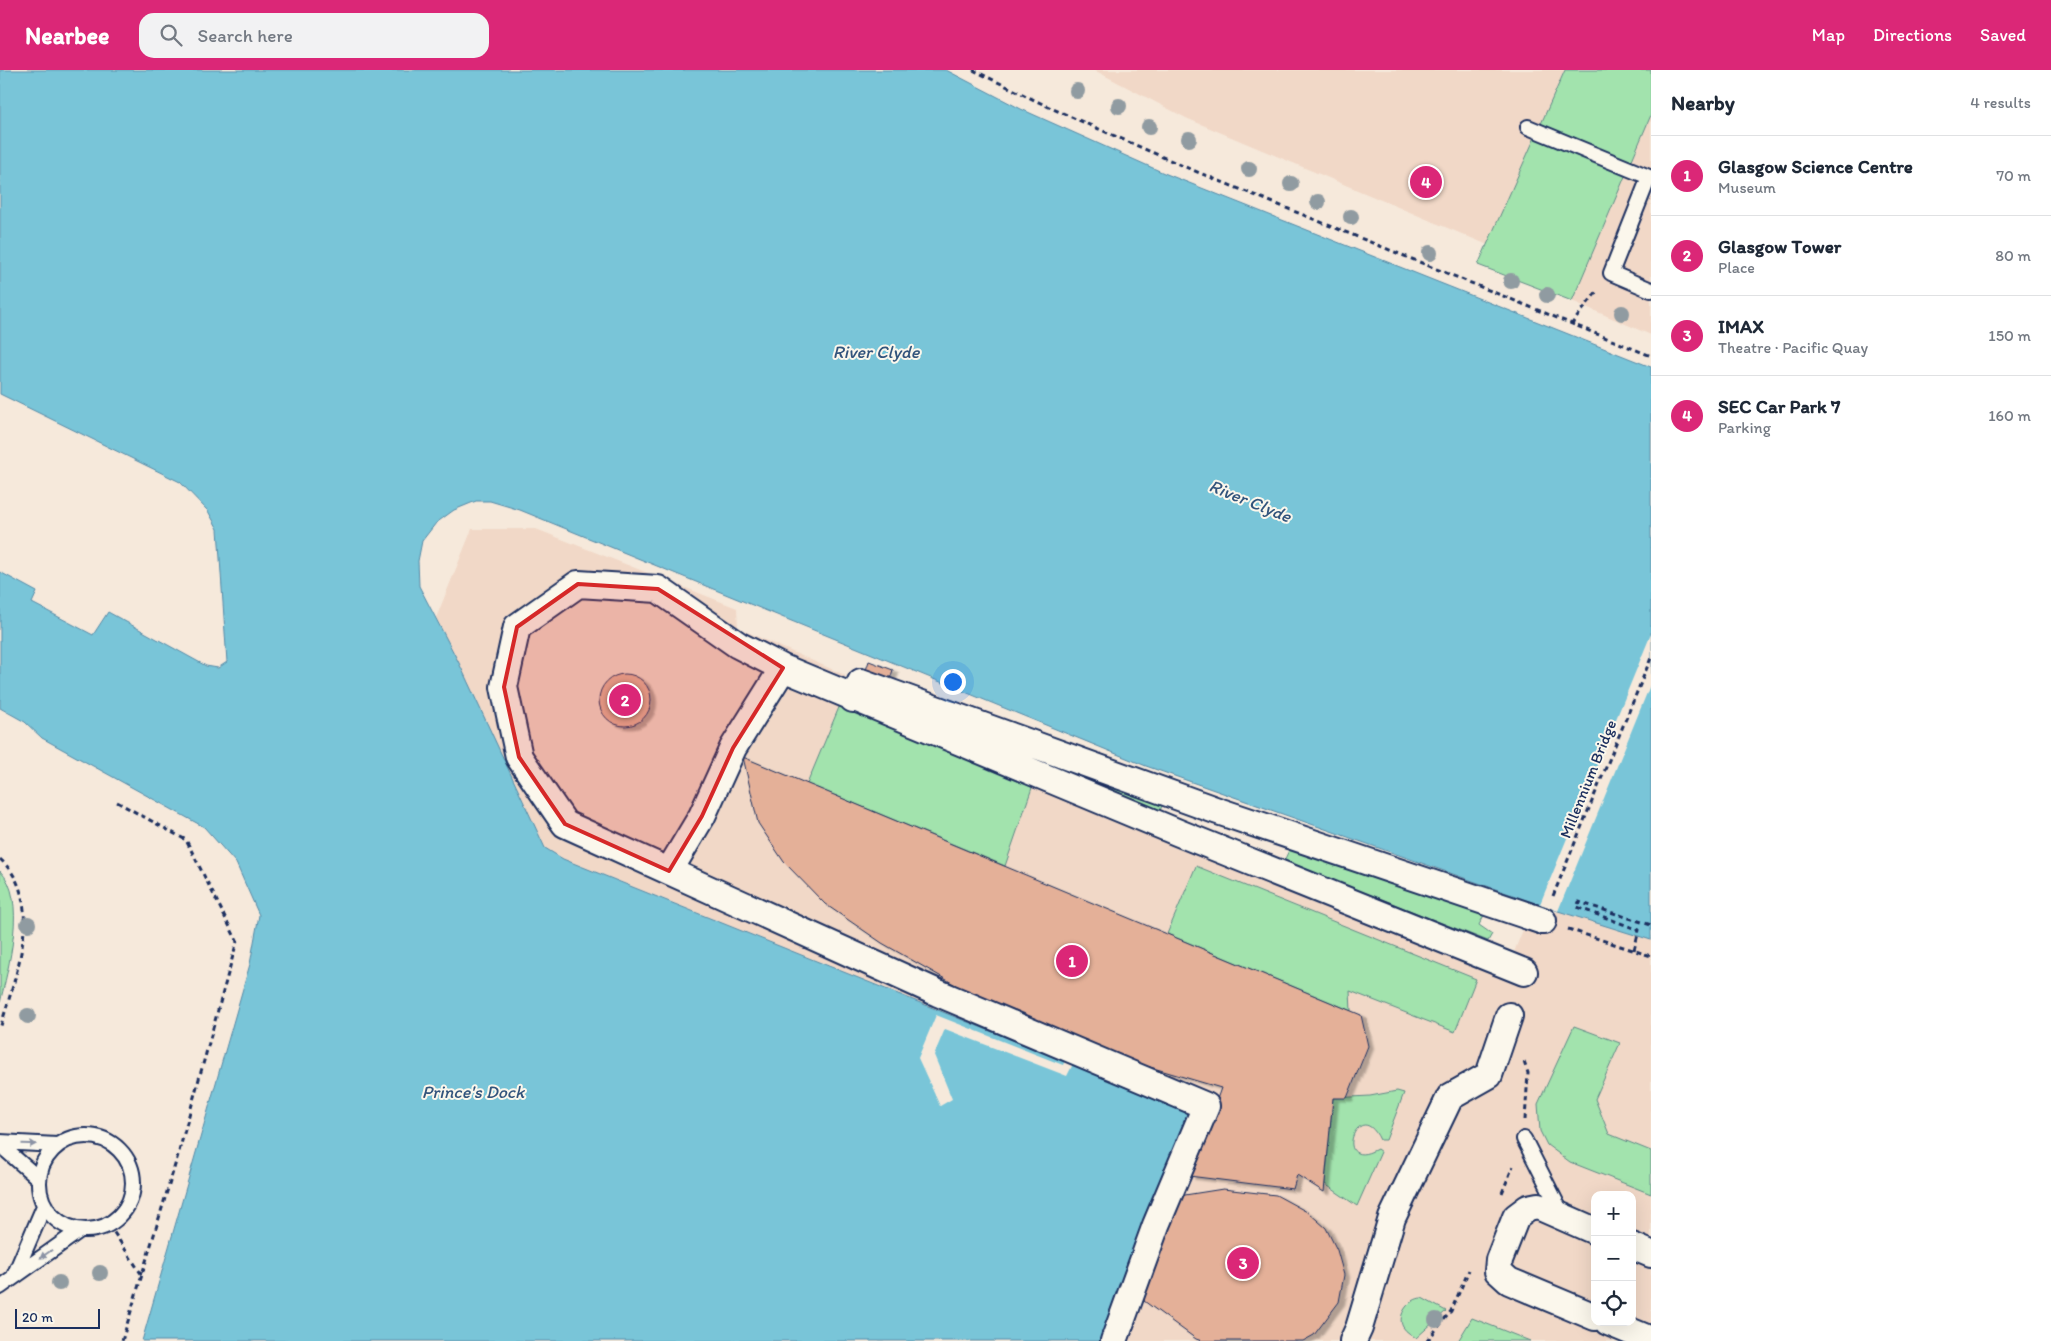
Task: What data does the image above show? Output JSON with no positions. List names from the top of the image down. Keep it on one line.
{"streets":{"path":["Millennium Bridge"]},"water":["River Clyde","Prince's Dock"],"scale_bar":"20 m","page":{"header":"Nearbee","search":"Search here","nav":["Map","Directions","Saved"],"heading":["Nearby","4 results"],"list":[{"mark":"1","name":"Glasgow Science Centre","note":"Museum","value":"70 m"},{"mark":"2","name":"Glasgow Tower","note":"Place","value":"80 m"},{"mark":"3","name":"IMAX","note":"Theatre · Pacific Quay","value":"150 m"},{"mark":"4","name":"SEC Car Park 7","note":"Parking","value":"160 m"}],"pins":["4","2","1","3"],"map_buttons":["+","−"],"scale":"20 m"}}
